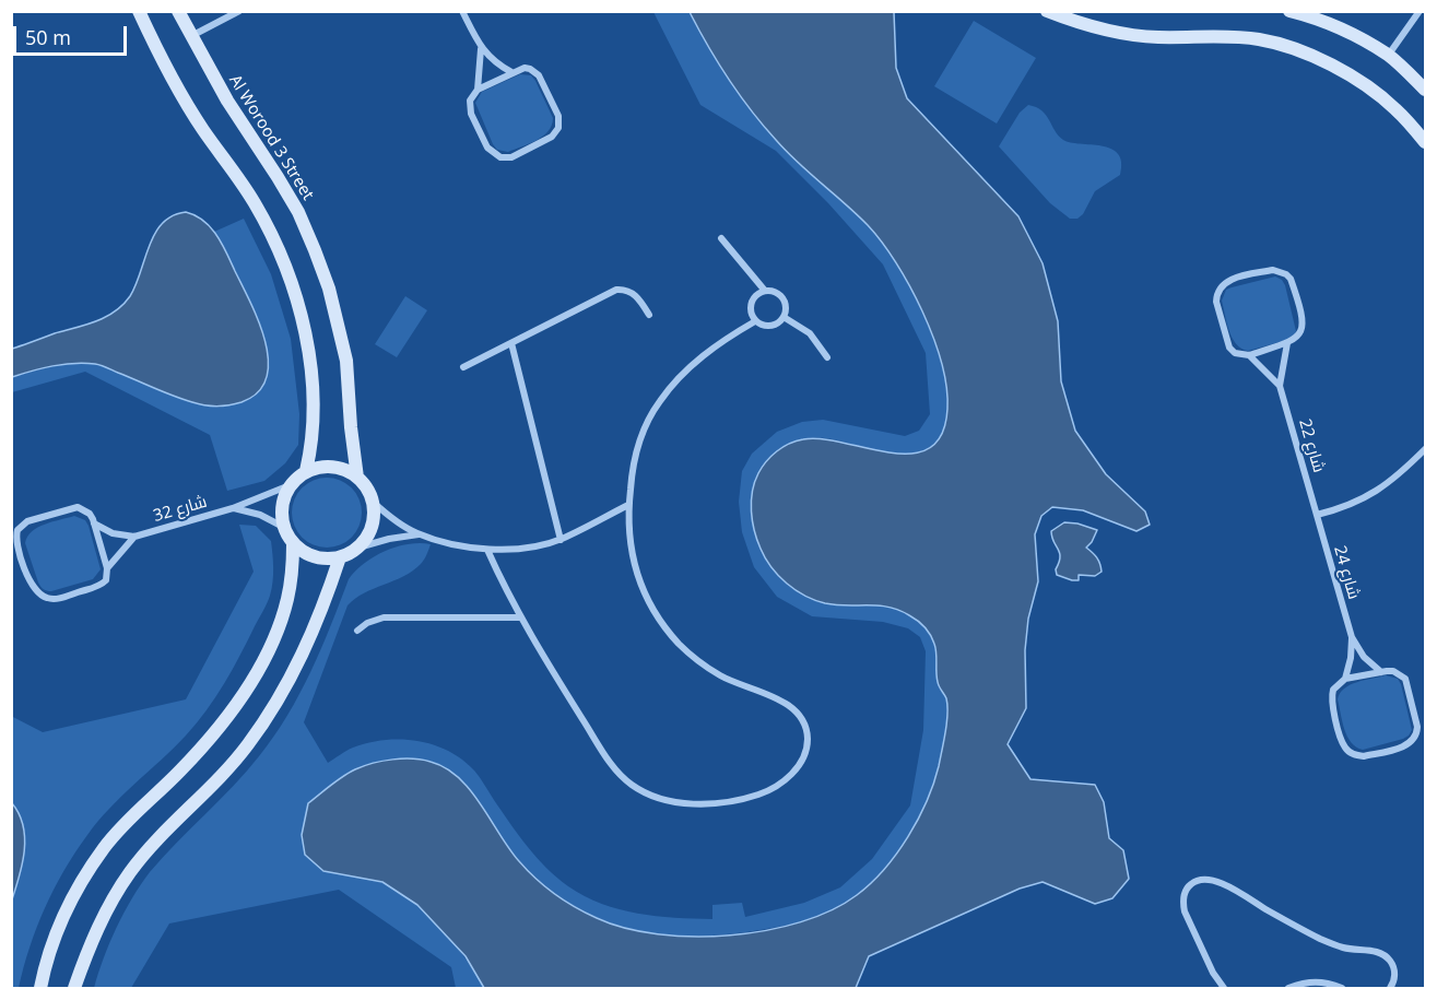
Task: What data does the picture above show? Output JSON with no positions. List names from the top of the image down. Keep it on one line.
{"streets":{"street":["Al Worood 3 Street","شارع 22","شارع 32","شارع 24"]},"crossings":[["Al Worood 3 Street","شارع 32"],["شارع 22","شارع 24"]],"scale_bar":"50 m"}
